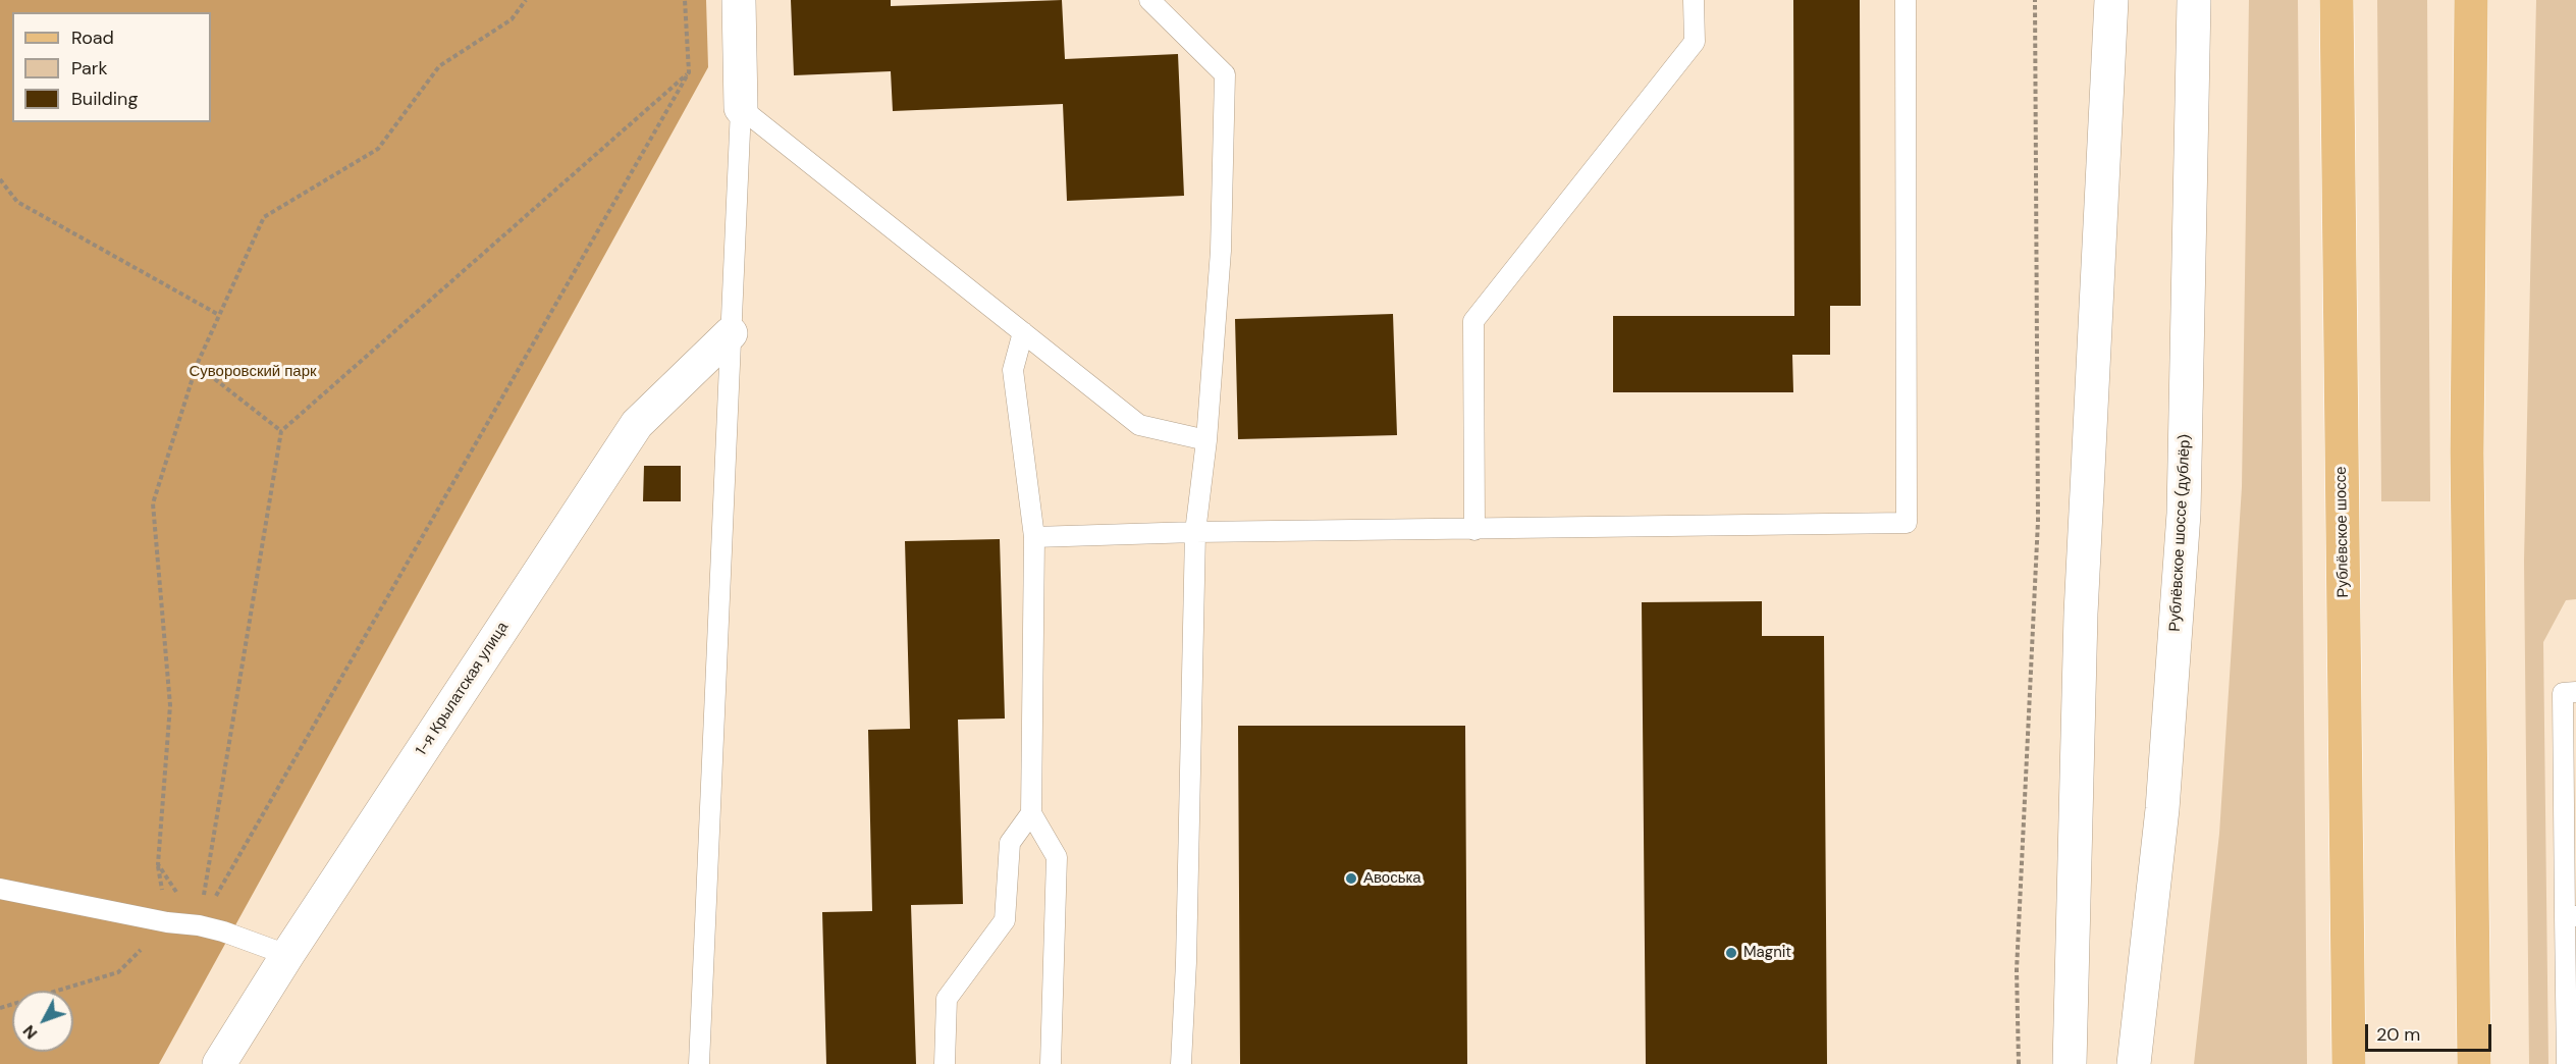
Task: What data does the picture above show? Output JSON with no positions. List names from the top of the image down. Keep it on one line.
{"streets":{"main road":["Рублёвское шоссе","Рублёвское шоссе (дублёр)","1-я Крылатская улица"]},"parks":["Суворовский парк"],"places":["Авоська","Magnit"],"legend":["Road","Park","Building"],"scale_bar":"20 m","north":"bottom left"}
